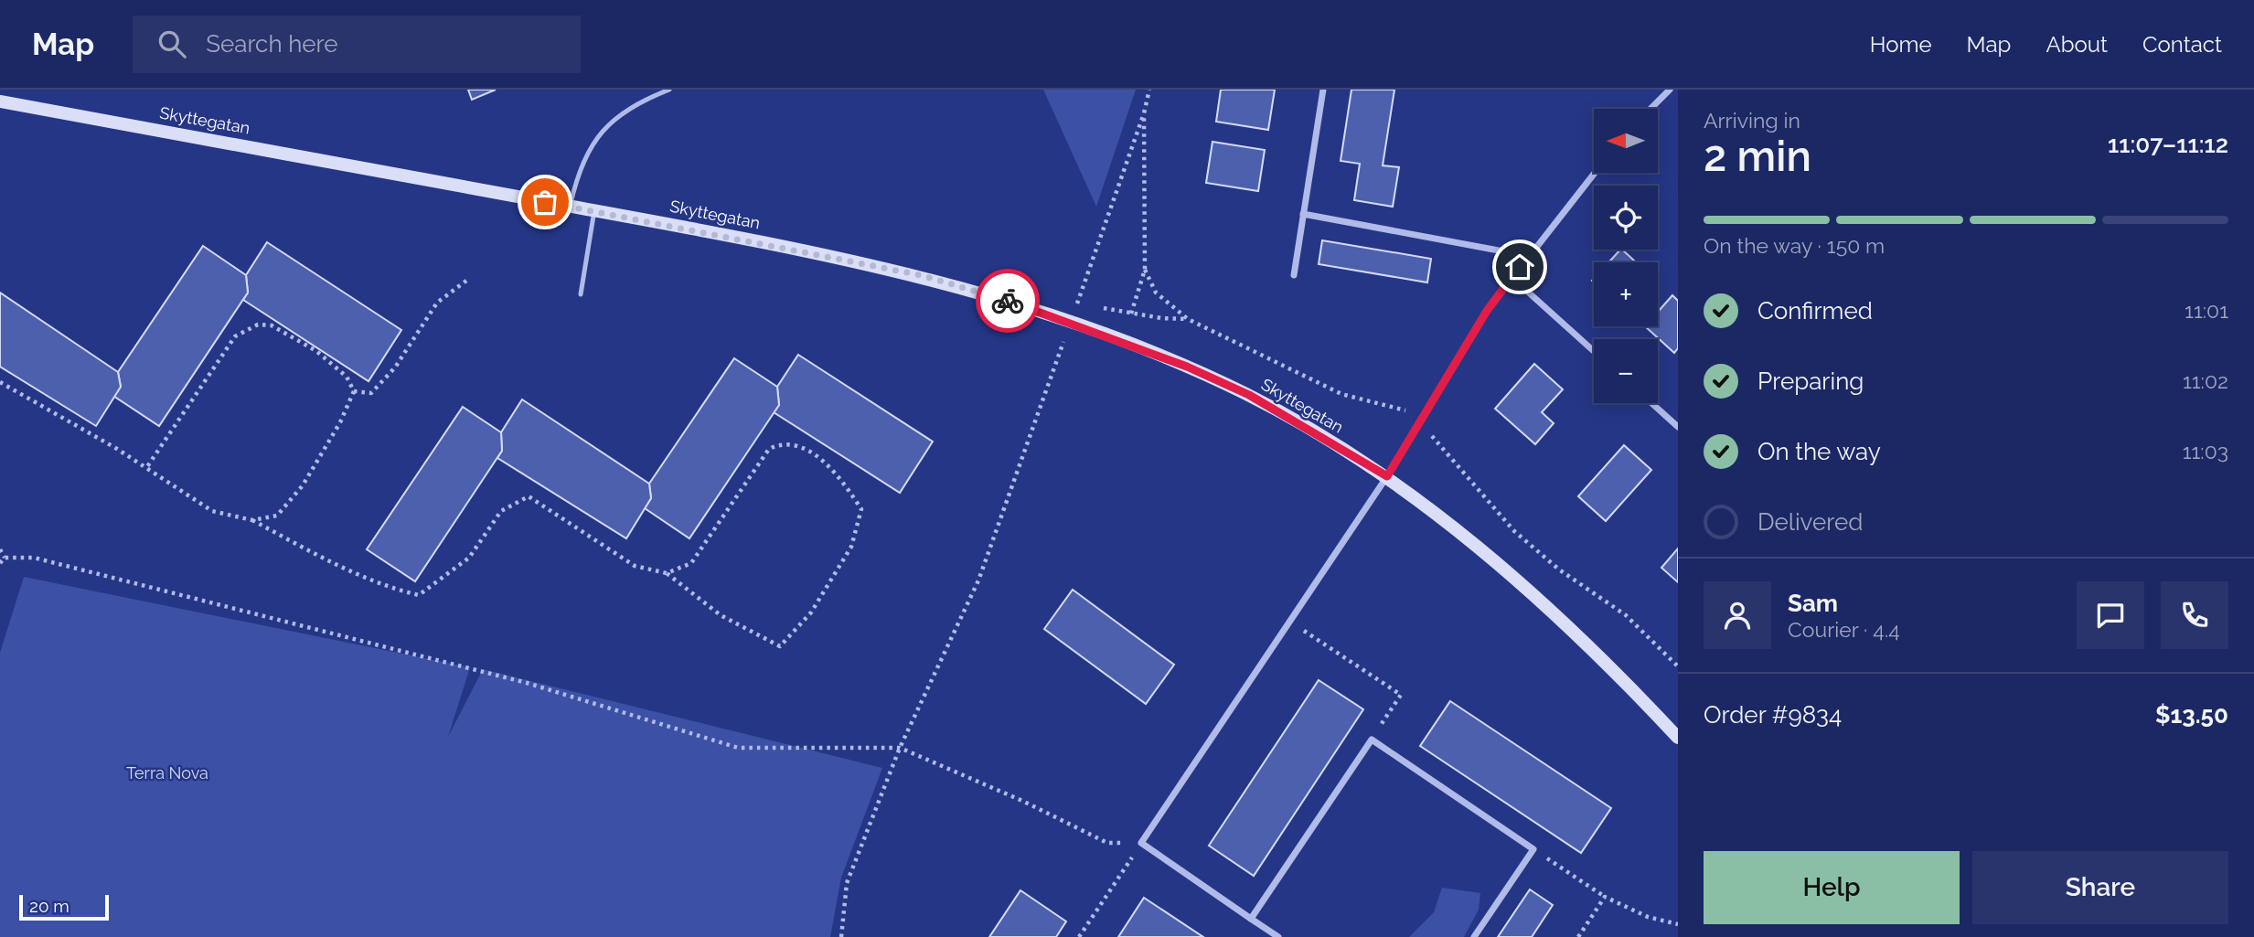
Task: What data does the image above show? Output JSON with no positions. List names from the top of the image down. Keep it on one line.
{"streets":{"street":["Skyttegatan"]},"parks":["Terra Nova"],"scale_bar":"20 m","north":"left","page":{"header":"Map","search":"Search here","nav":["Home","Map","About","Contact"],"heading":["2 min","Arriving in","11:07–11:12"],"panel":["Sam","Courier · 4.4","Order #9834","$13.50"],"map_buttons":["+","−"],"bar":"On the way · 150 m","list":[["Confirmed","11:01"],["Preparing","11:02"],["On the way","11:03"],"Delivered"],"buttons":["Help","Share"],"scale":"20 m"}}
